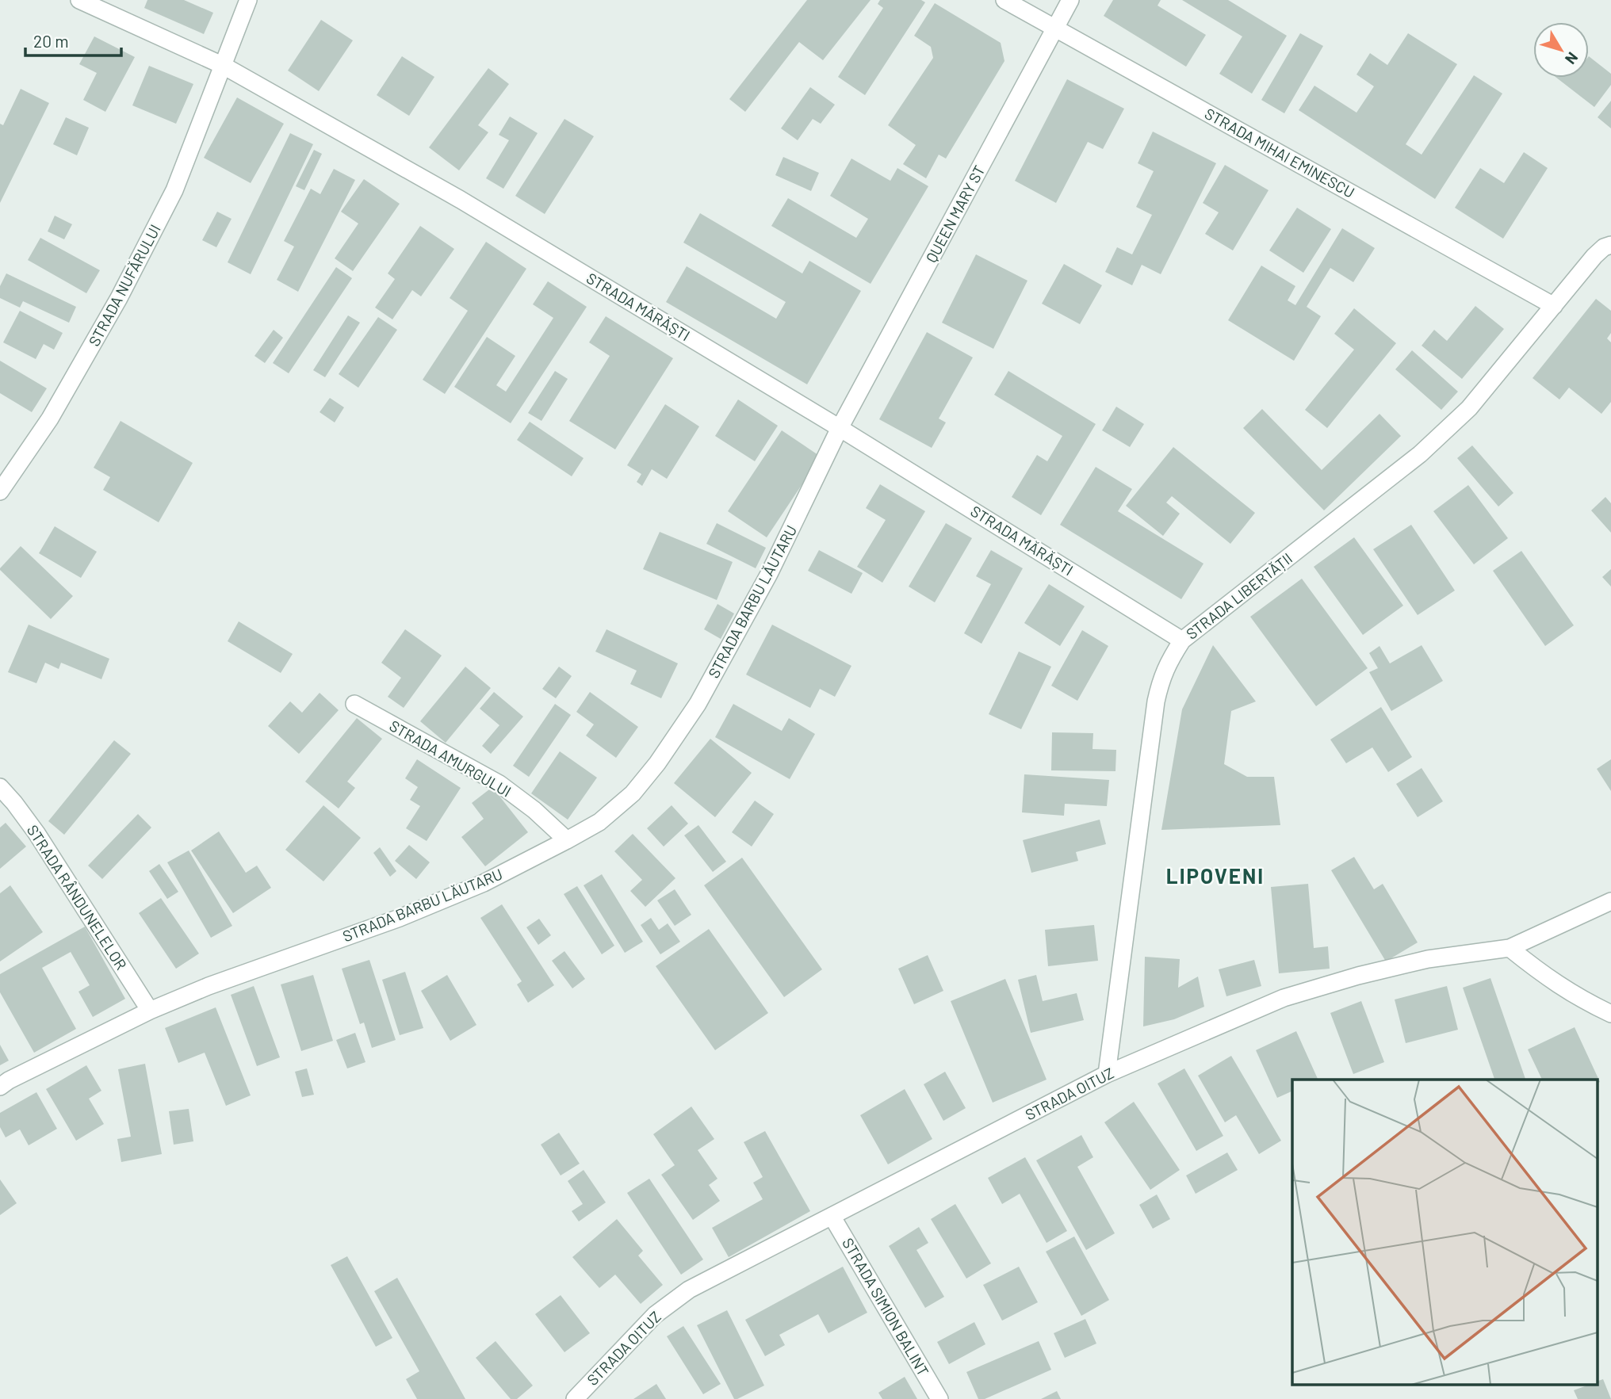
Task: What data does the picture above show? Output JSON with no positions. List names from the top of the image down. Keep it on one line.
{"streets":{"street":["STRADA MIHAI EMINESCU","QUEEN MARY ST","STRADA NUFĂRULUI","STRADA MĂRĂȘTI","STRADA LIBERTĂȚII","STRADA BARBU LĂUTARU","STRADA AMURGULUI","STRADA RÂNDUNELELOR","STRADA OITUZ","STRADA SIMION BALINT"]},"crossings":[["STRADA MIHAI EMINESCU","QUEEN MARY ST"],["STRADA MIHAI EMINESCU","STRADA LIBERTĂȚII"],["QUEEN MARY ST","STRADA MĂRĂȘTI"],["QUEEN MARY ST","STRADA BARBU LĂUTARU"],["STRADA NUFĂRULUI","STRADA MĂRĂȘTI"],["STRADA MĂRĂȘTI","STRADA LIBERTĂȚII"],["STRADA MĂRĂȘTI","STRADA BARBU LĂUTARU"],["STRADA LIBERTĂȚII","STRADA OITUZ"],["STRADA BARBU LĂUTARU","STRADA AMURGULUI"],["STRADA BARBU LĂUTARU","STRADA RÂNDUNELELOR"],["STRADA OITUZ","STRADA SIMION BALINT"]],"districts":["LIPOVENI"],"scale_bar":"20 m","north":"bottom right"}
